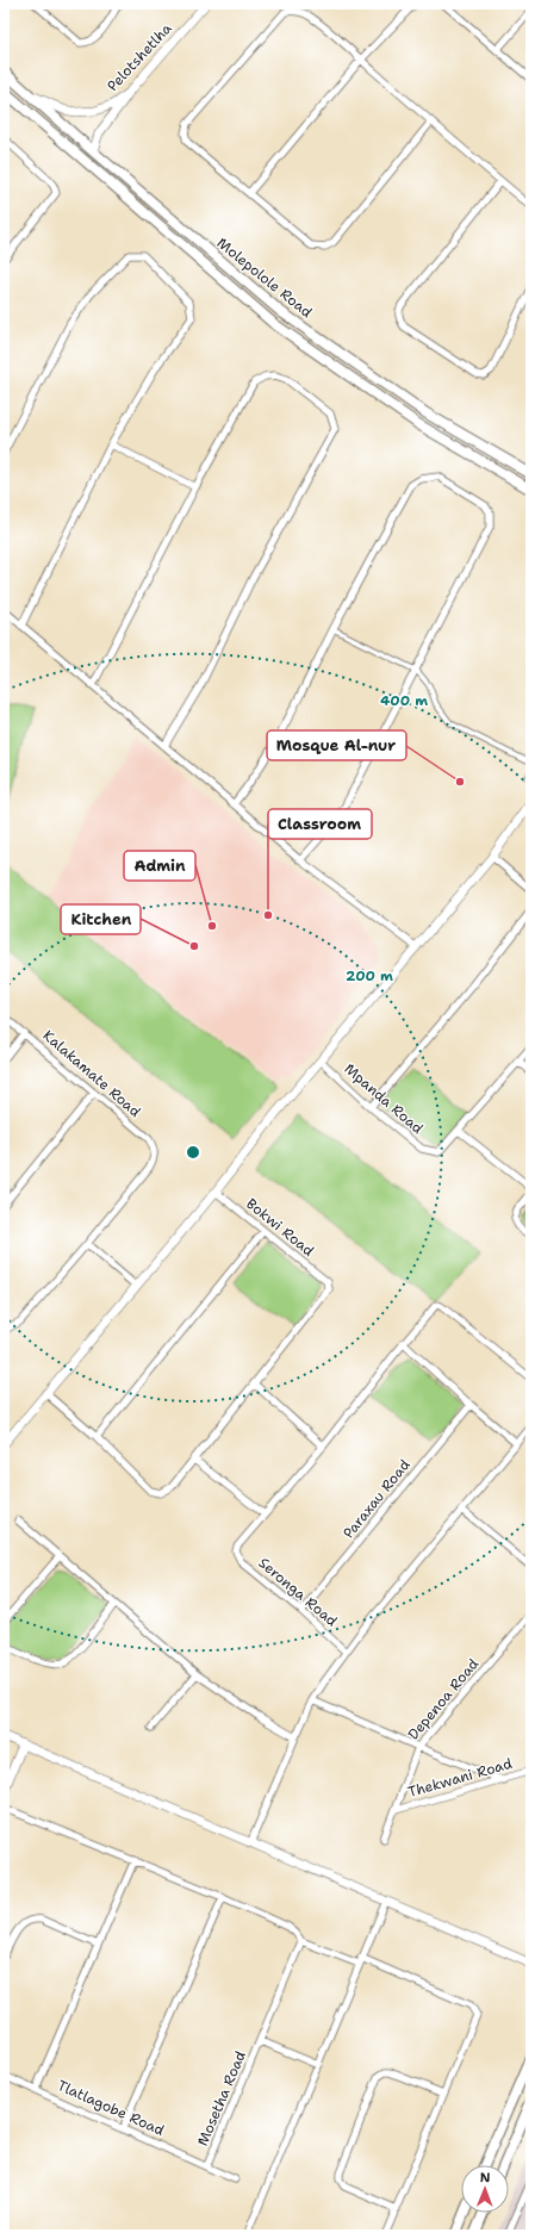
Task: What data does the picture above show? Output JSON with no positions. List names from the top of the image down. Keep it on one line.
{"streets":{"main road":["Molepolole Road"],"street":["Pelotshetlha","Kalakamate Road","Mpanda Road","Bokwi Road","Paraxau Road","Seronga Road","Depenoa Road","Thekwani Road","Mosetha Road","Tlatlagobe Road"]},"crossings":[["Pelotshetlha","Molepolole Road"],["Paraxau Road","Seronga Road"],["Depenoa Road","Thekwani Road"],["Mosetha Road","Tlatlagobe Road"]],"places":["Mosque Al-nur","Classroom","Admin","Kitchen"],"north":"top","rings":["400 m","200 m"]}
